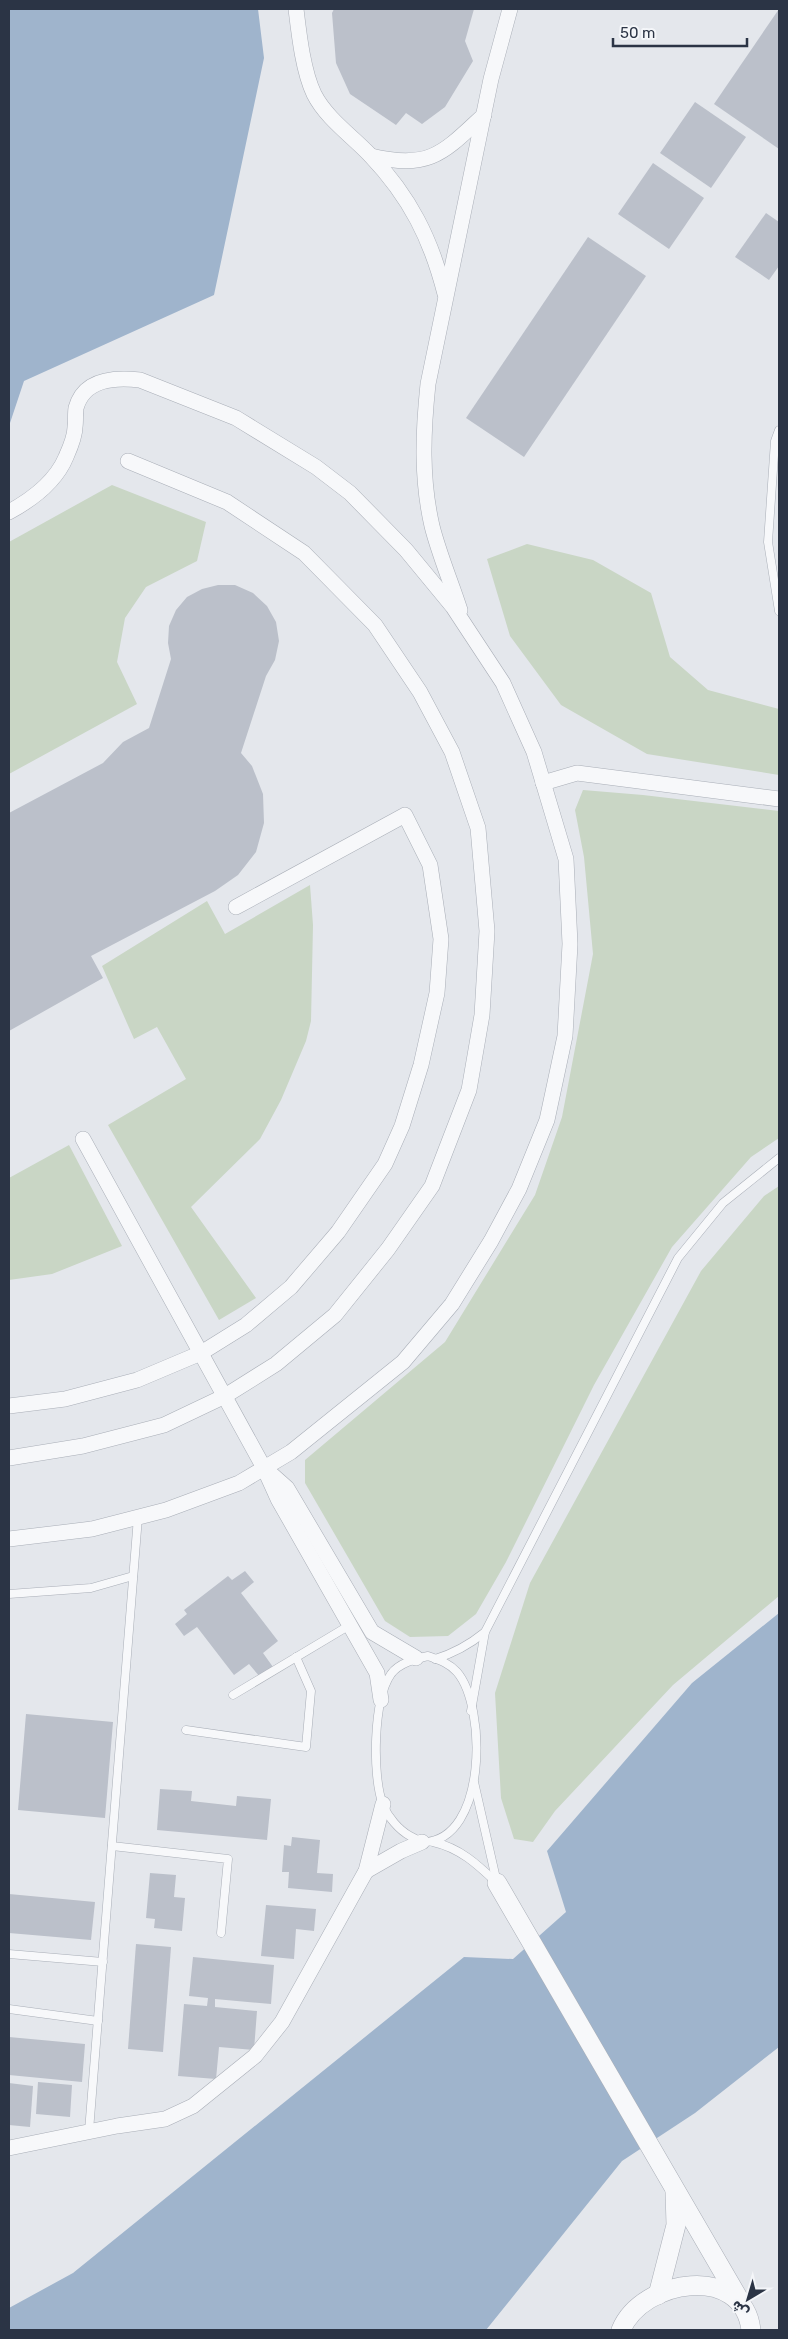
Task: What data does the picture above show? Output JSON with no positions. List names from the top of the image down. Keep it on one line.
{"scale_bar":"50 m","north":"bottom left"}
